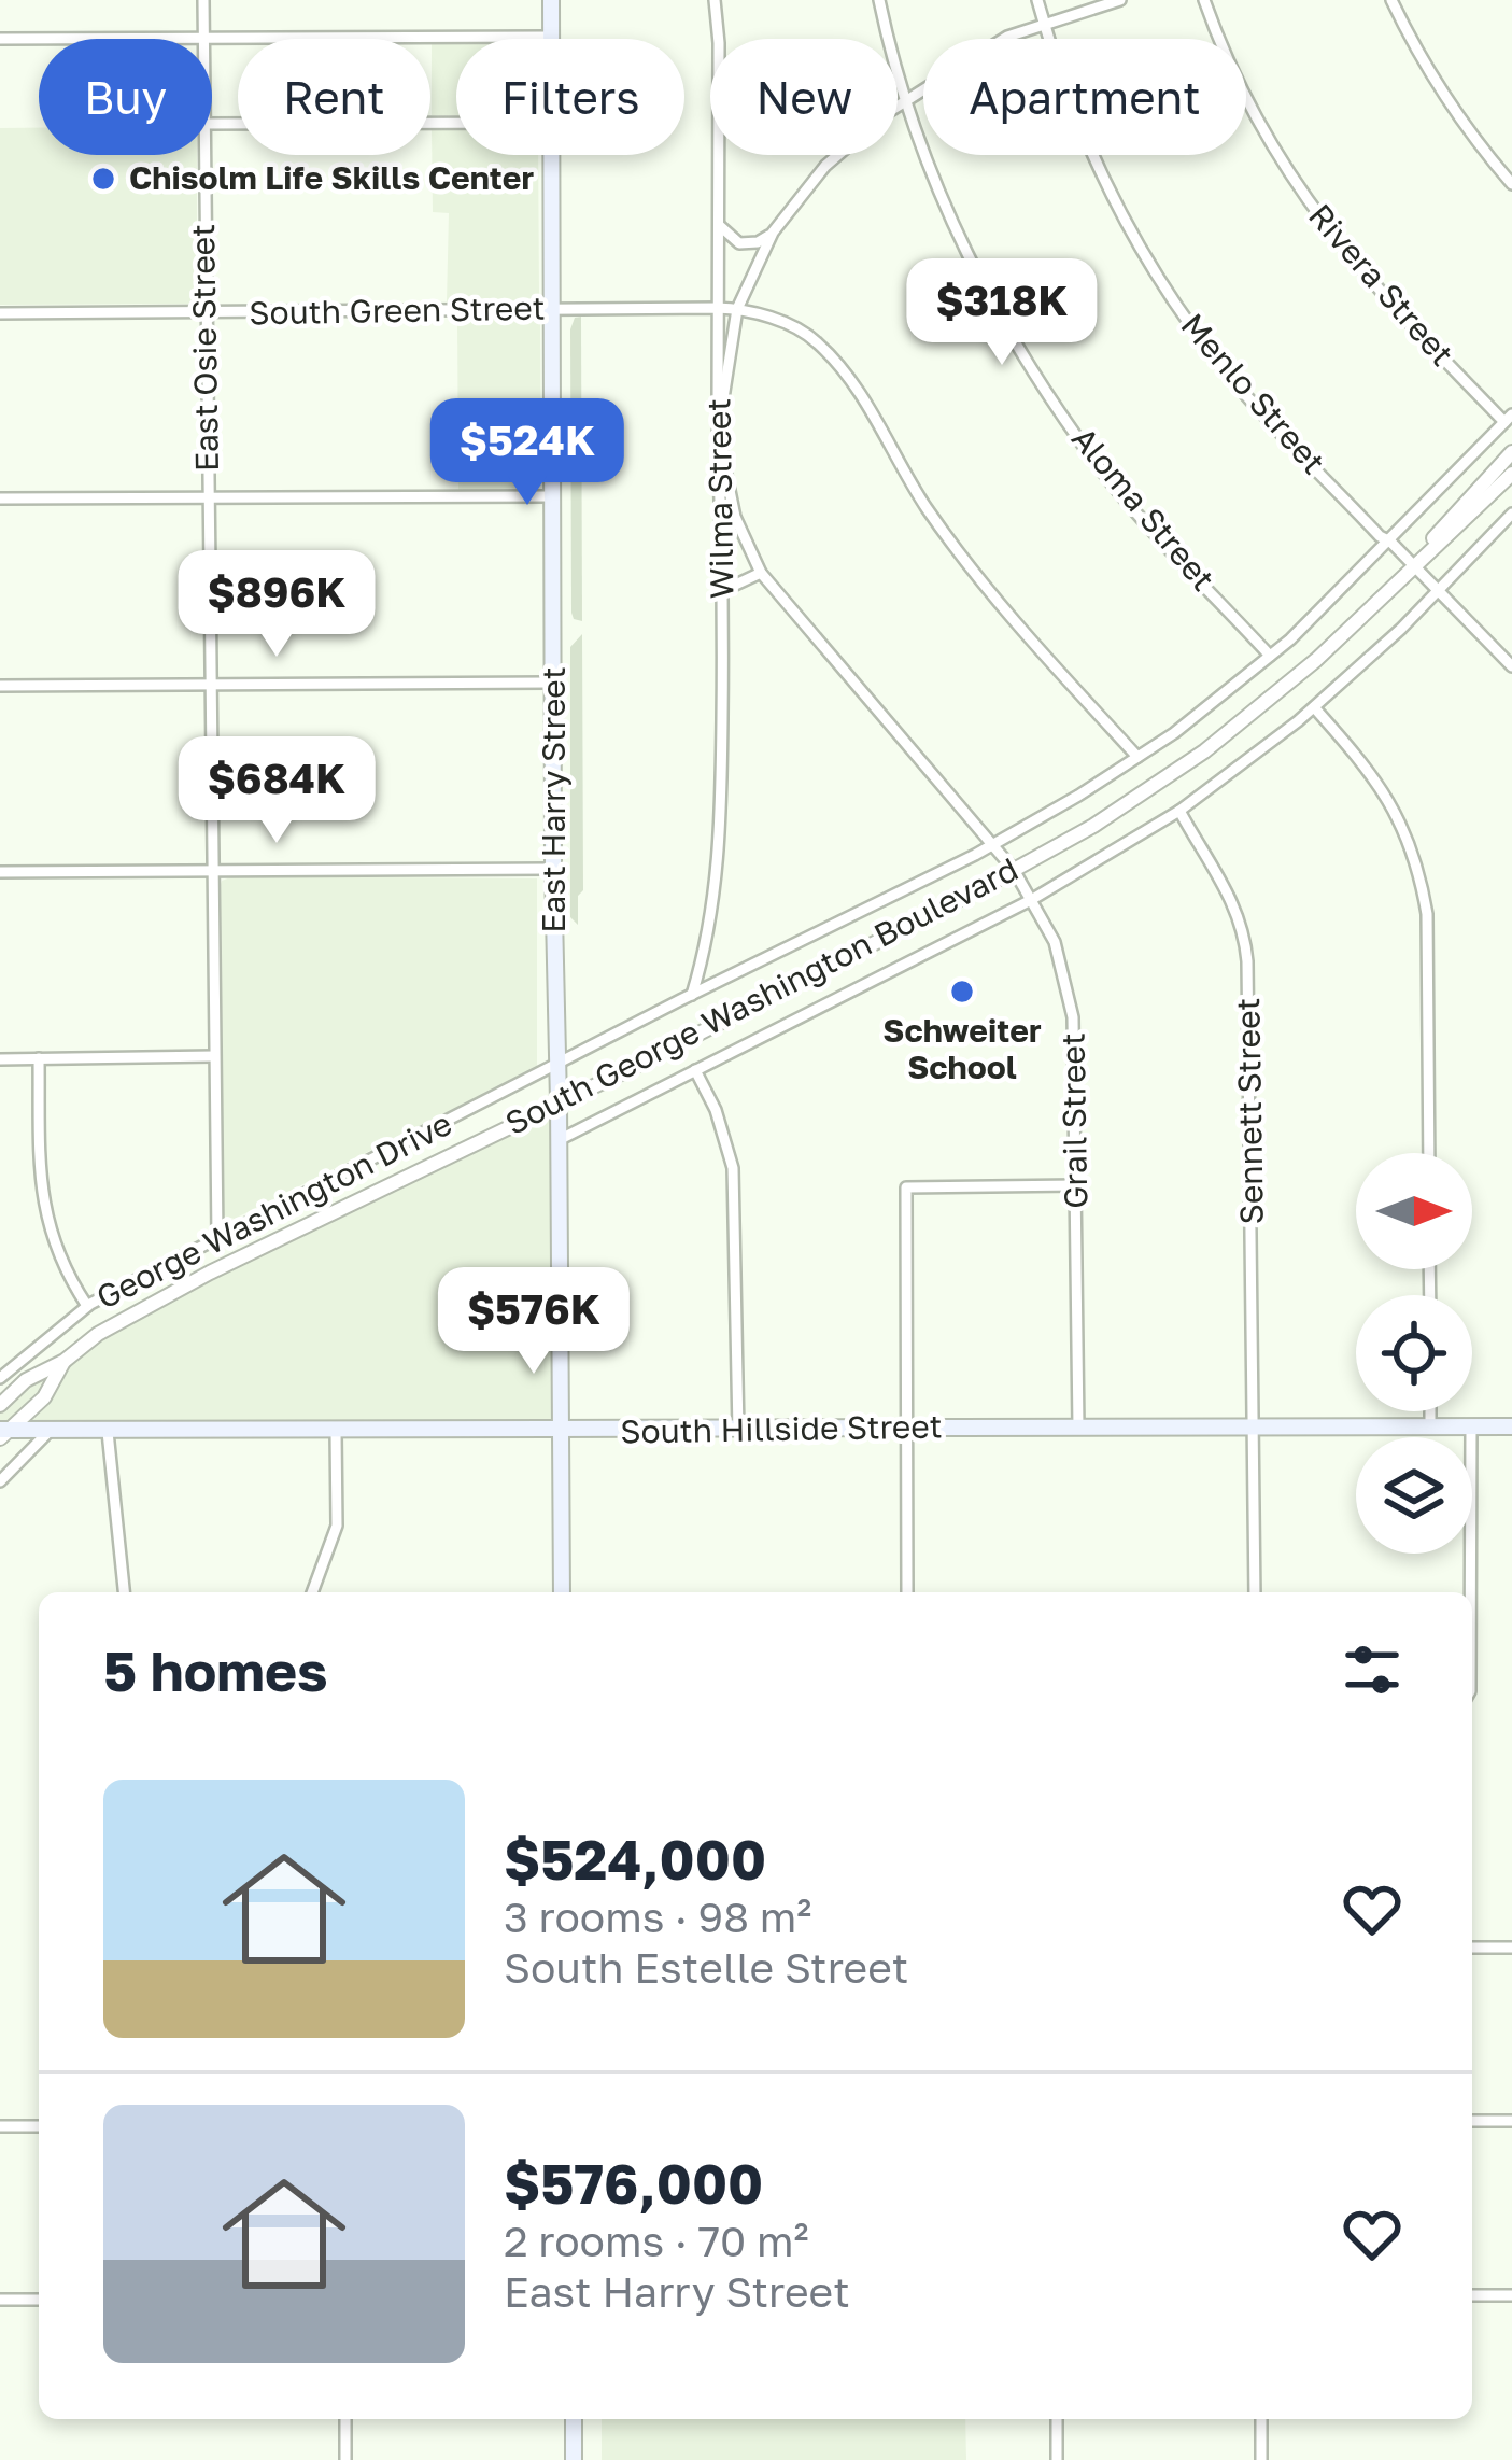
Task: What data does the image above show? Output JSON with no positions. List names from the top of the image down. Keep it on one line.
{"streets":{"main road":["East Harry Street","South Hillside Street"],"street":["Rivera Street","South Green Street","East Osie Street","Menlo Street","Wilma Street","Aloma Street","South George Washington Boulevard","Sennett Street","Grail Street","George Washington Drive"]},"crossings":[["Rivera Street","George Washington Drive"],["South Green Street","East Osie Street"],["South Green Street","Wilma Street"],["South Green Street","East Harry Street"],["East Osie Street","George Washington Drive"],["Menlo Street","South George Washington Boulevard"],["Menlo Street","George Washington Drive"],["Wilma Street","Grail Street"],["Wilma Street","George Washington Drive"],["Aloma Street","George Washington Drive"],["East Harry Street","South George Washington Boulevard"],["East Harry Street","George Washington Drive"],["East Harry Street","South Hillside Street"],["South George Washington Boulevard","Grail Street"],["South George Washington Boulevard","South Hillside Street"],["Sennett Street","South Hillside Street"],["Grail Street","George Washington Drive"],["Grail Street","South Hillside Street"]],"places":["Chisolm Life Skills Center","Schweiter School"],"north":"right","page":{"chip":["Buy","Rent","Filters","New","Apartment"],"price":["$318K","$524K","$896K","$684K","$576K"],"heading":"5 homes","list":[{"name":"$524,000","note":"3 rooms · 98 m² · South Estelle Street"},{"name":"$576,000","note":"2 rooms · 70 m² · East Harry Street"}]}}
